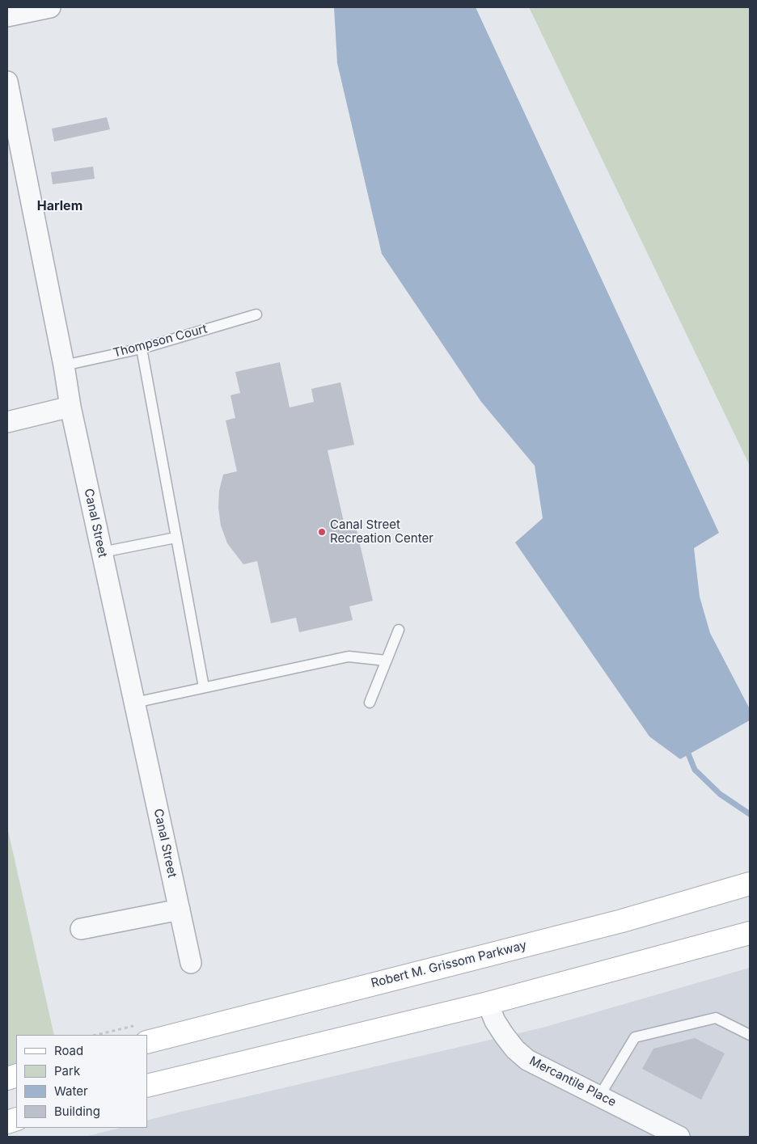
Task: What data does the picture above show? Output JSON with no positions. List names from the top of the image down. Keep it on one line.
{"streets":{"main road":["Robert M. Grissom Parkway"],"street":["Canal Street","Mercantile Place"],"lane":["Thompson Court"]},"crossings":[["Thompson Court","Canal Street"]],"districts":["Harlem"],"places":["Canal Street Recreation Center"],"legend":["Road","Park","Water","Building"]}
